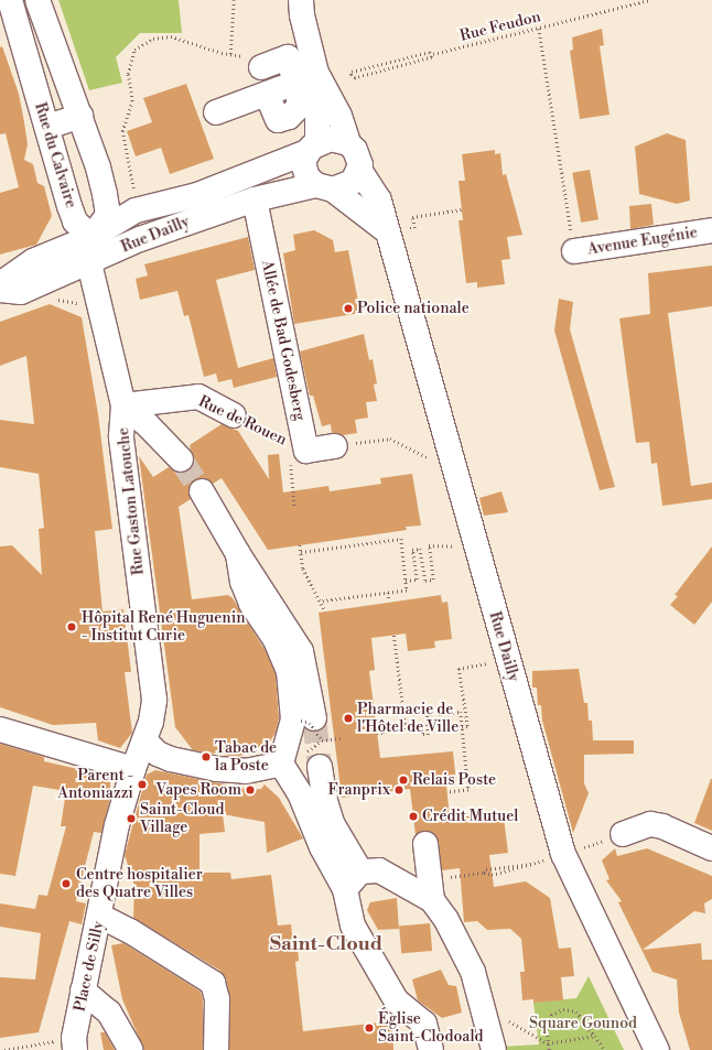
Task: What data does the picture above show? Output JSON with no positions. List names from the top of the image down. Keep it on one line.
{"streets":{"street":["Rue du Calvaire","Rue Dailly","Avenue Eugénie","Allée de Bad Godesberg","Rue de Rouen","Rue Gaston Latouche","Place de Silly"],"path":["Rue Feudon"]},"crossings":[["Rue du Calvaire","Rue Dailly"],["Rue du Calvaire","Rue Gaston Latouche"],["Rue Dailly","Allée de Bad Godesberg"],["Rue Dailly","Rue Gaston Latouche"],["Allée de Bad Godesberg","Rue de Rouen"],["Rue de Rouen","Rue Gaston Latouche"],["Rue Gaston Latouche","Place de Silly"]],"districts":["Saint-Cloud"],"parks":["Square Gounod"],"places":["Police nationale","Hôpital René Huguenin - Institut Curie","Pharmacie de l'Hôtel de Ville","Tabac de la Poste","Relais Poste","Parent - Antoniazzi","Vapes Room","Franprix","Crédit Mutuel","Saint-Cloud Village","Centre hospitalier des Quatre Villes","Église Saint-Clodoald"]}
